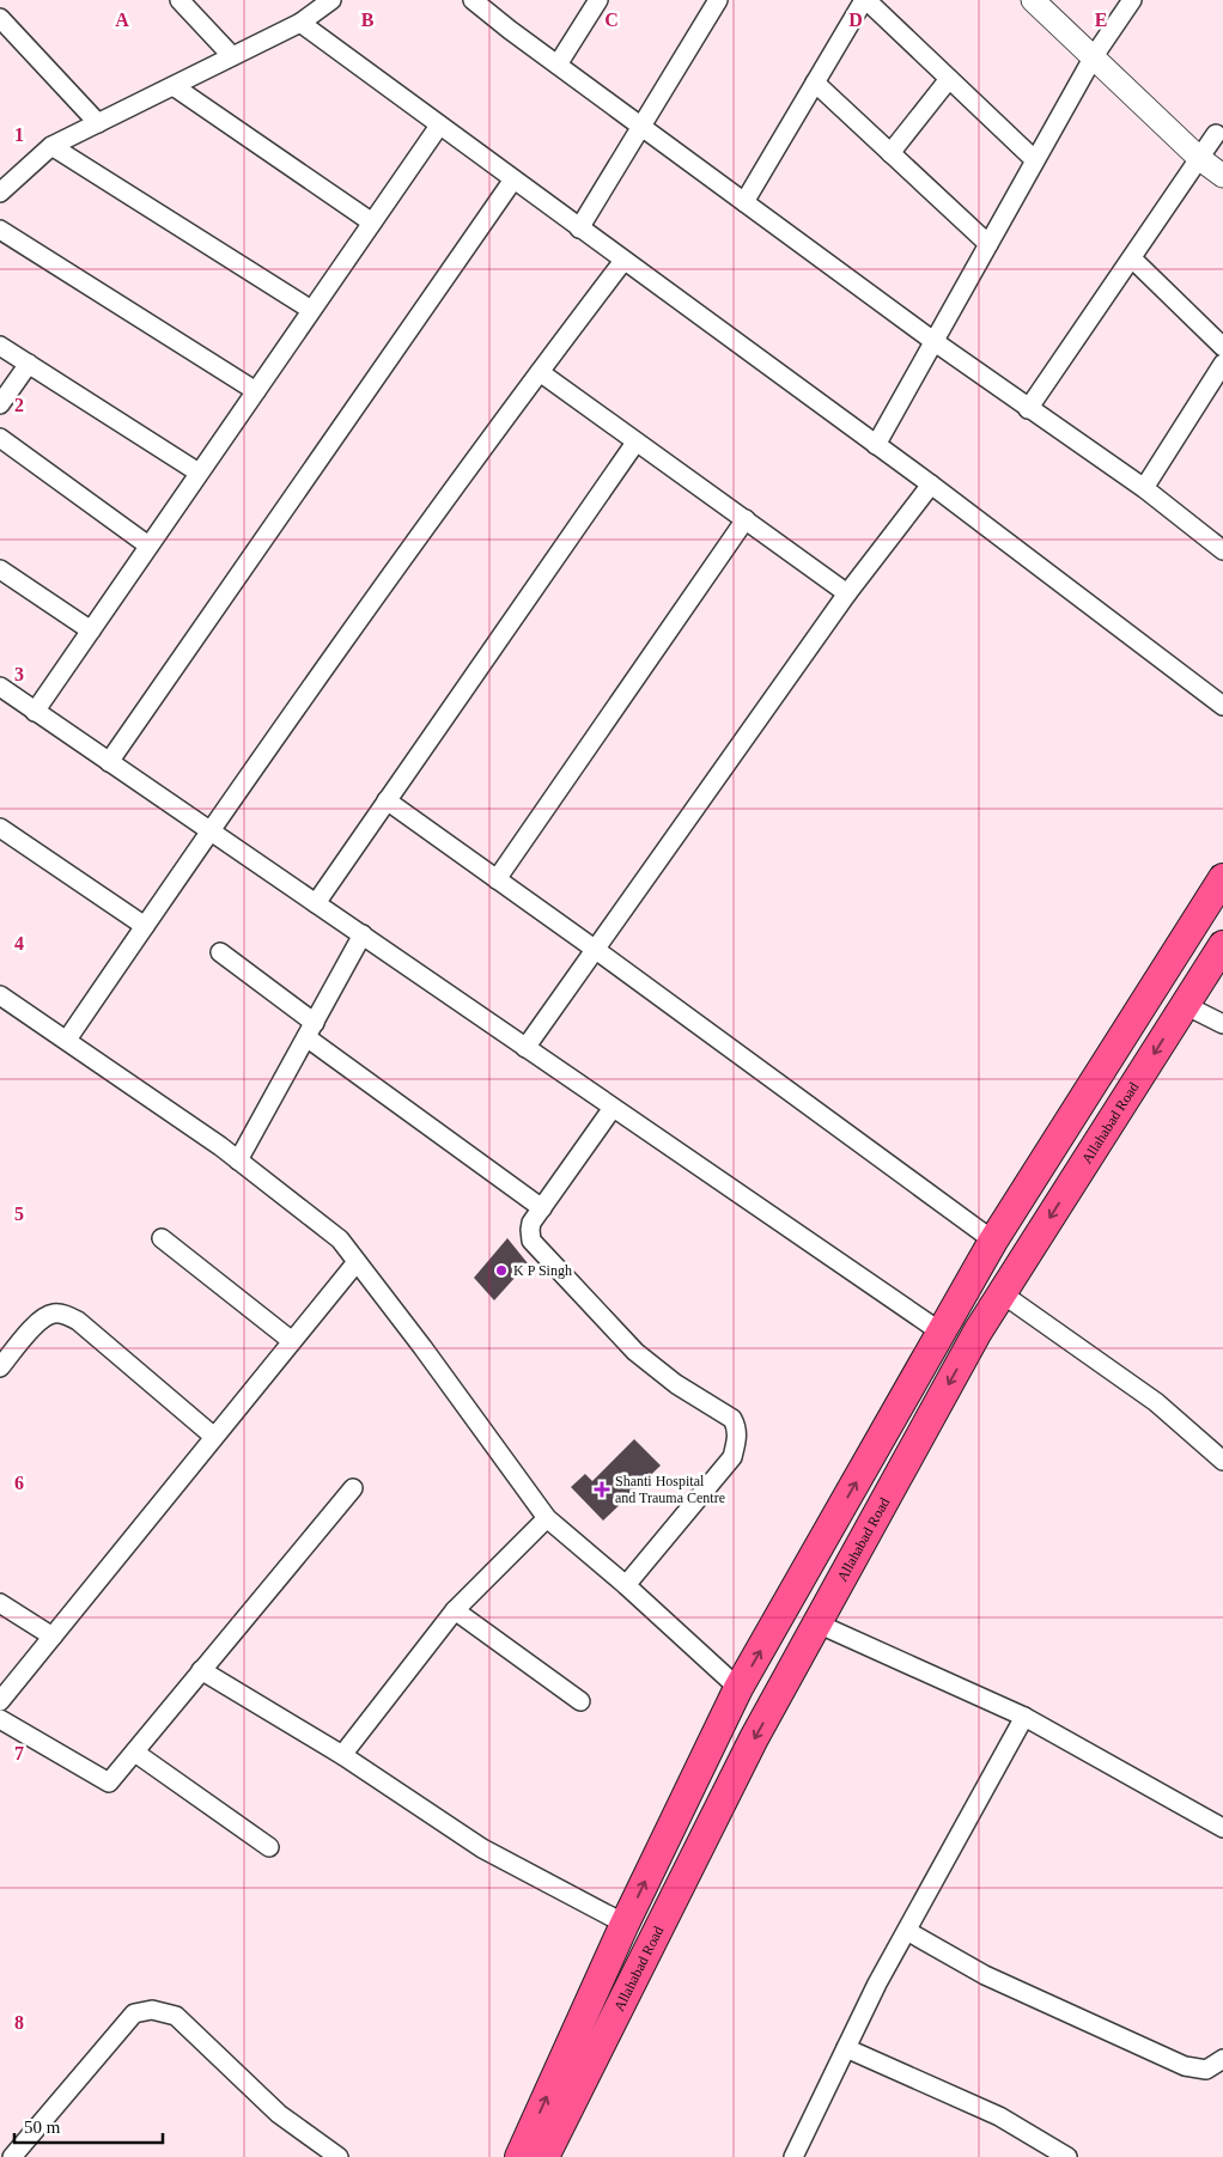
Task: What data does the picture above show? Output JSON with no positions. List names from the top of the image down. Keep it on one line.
{"streets":{"main road":["Allahabad Road"]},"places":{"other":["K P Singh"],"health":["Shanti Hospital and Trauma Centre"]},"scale_bar":"50 m","grid":{"columns":["A","B","C","D","E"],"rows":["1","2","3","4","5","6","7","8"]}}
